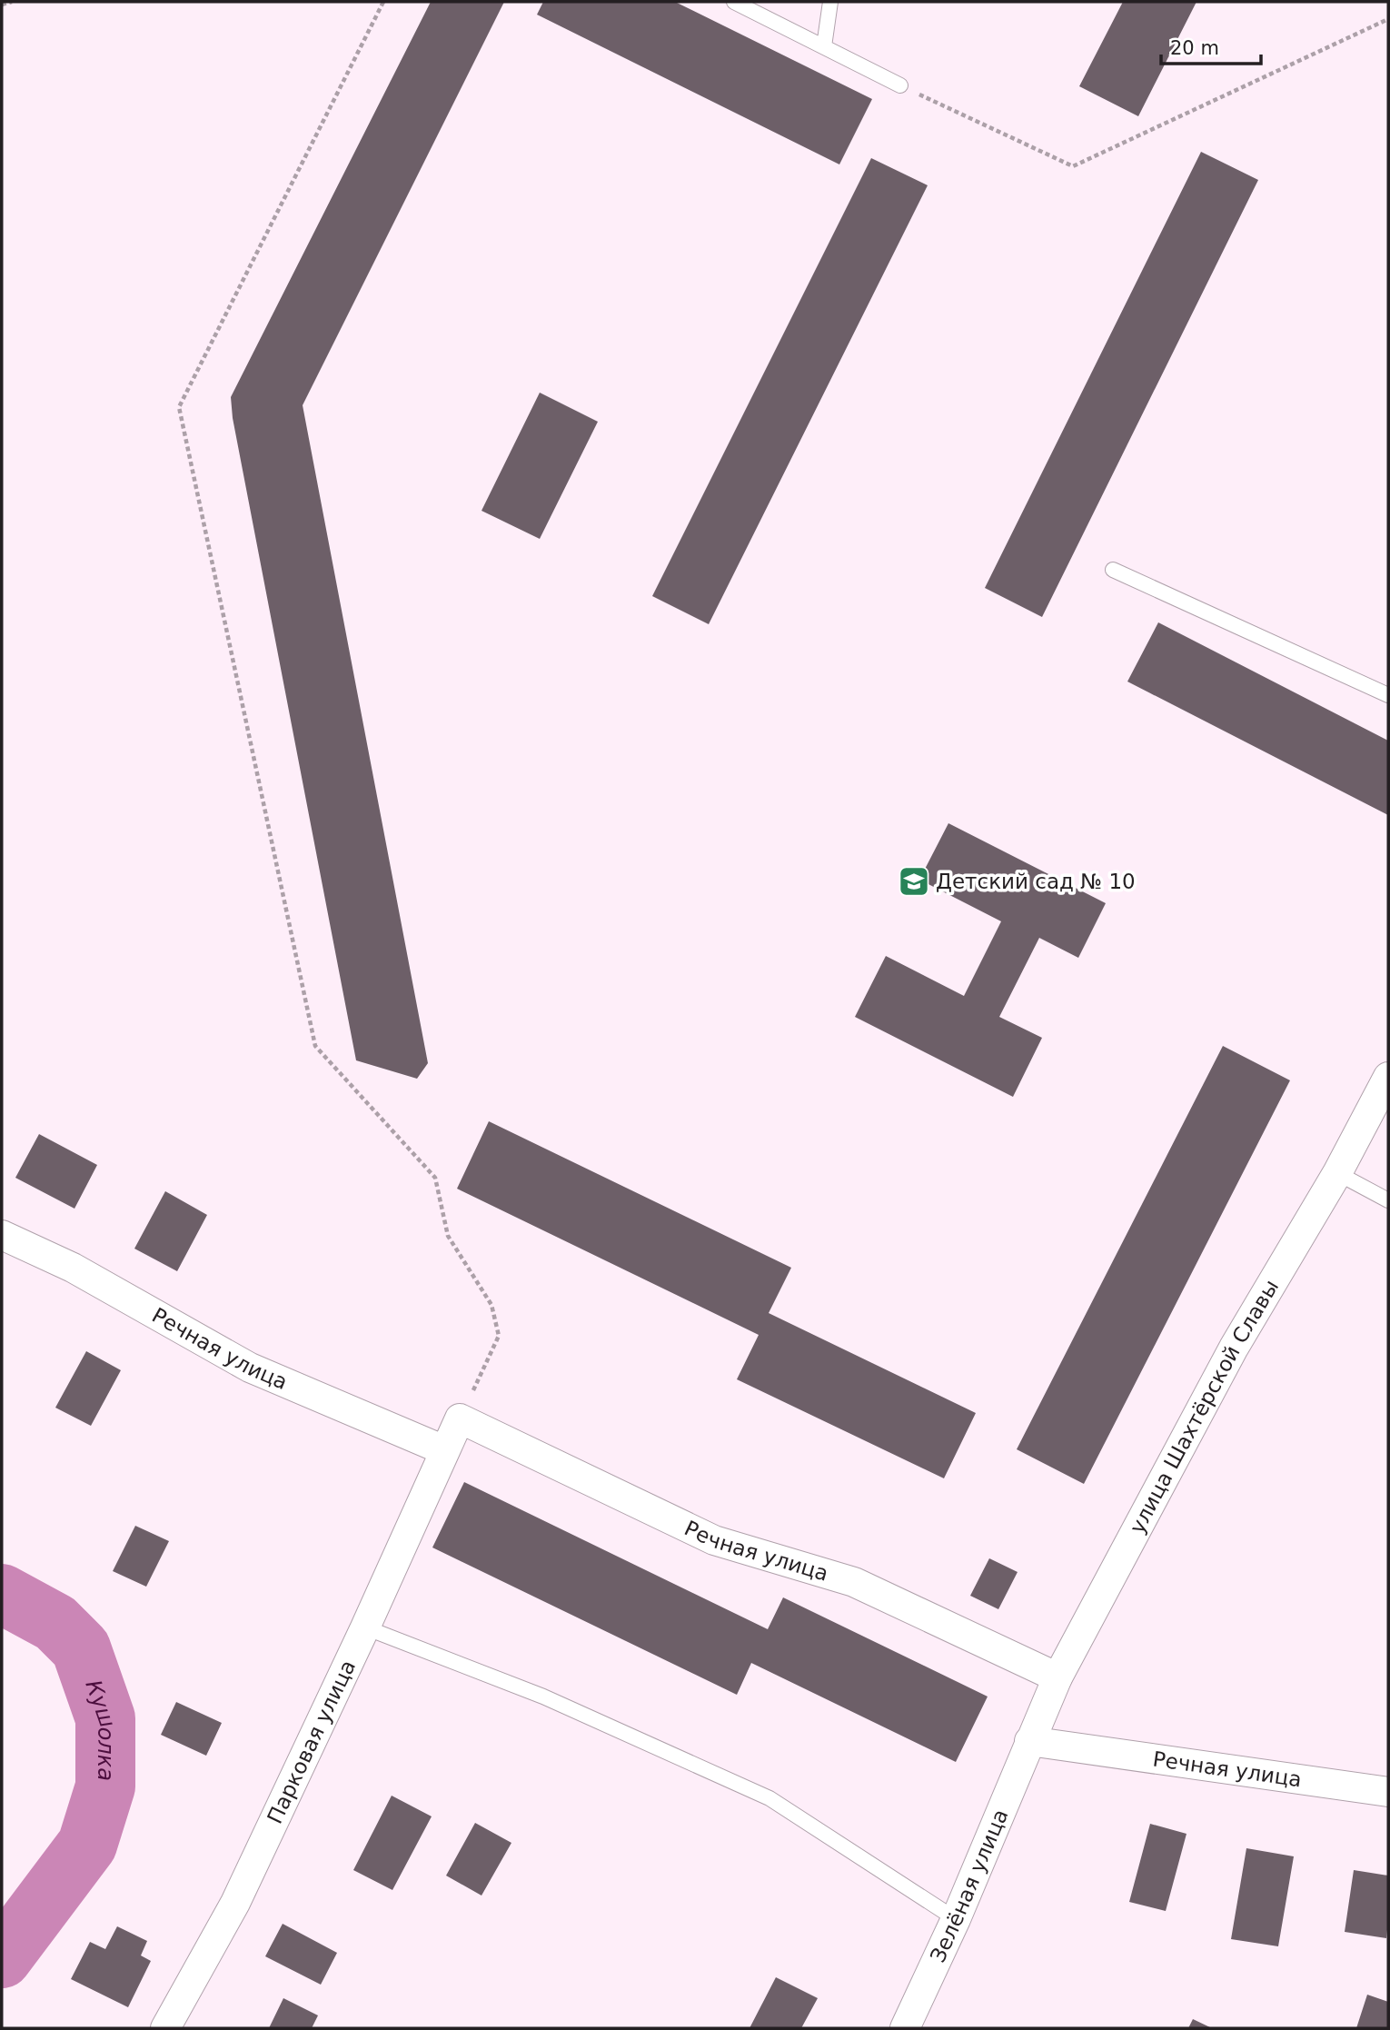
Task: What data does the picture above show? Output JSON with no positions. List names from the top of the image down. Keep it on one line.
{"streets":{"street":["Речная улица","улица Шахтёрской Славы","Парковая улица","Зелёная улица"]},"crossings":[["Речная улица","улица Шахтёрской Славы"],["Речная улица","Парковая улица"],["Речная улица","Зелёная улица"],["улица Шахтёрской Славы","Зелёная улица"]],"water":["Кушолка"],"places":{"school or university":["Детский сад № 10"]},"scale_bar":"20 m"}
